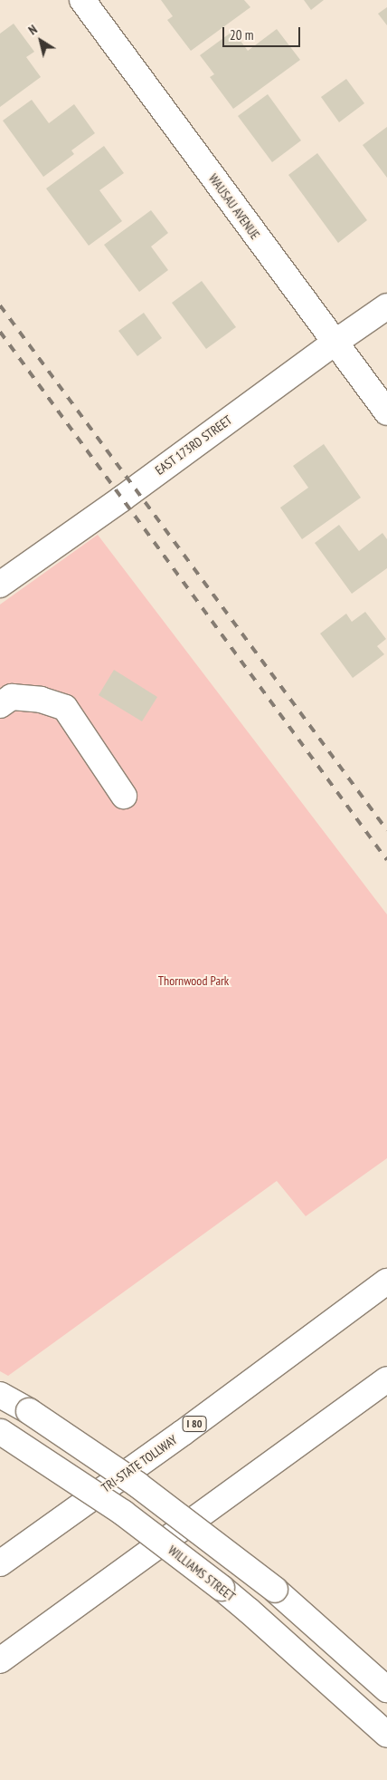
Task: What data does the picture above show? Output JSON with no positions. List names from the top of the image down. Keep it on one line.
{"streets":{"main road":["WAUSAU AVENUE","EAST 173RD STREET","I 80","TRI-STATE TOLLWAY","WILLIAMS STREET"]},"crossings":[["WAUSAU AVENUE","EAST 173RD STREET"]],"parks":["Thornwood Park"],"scale_bar":"20 m","north":"top left"}
